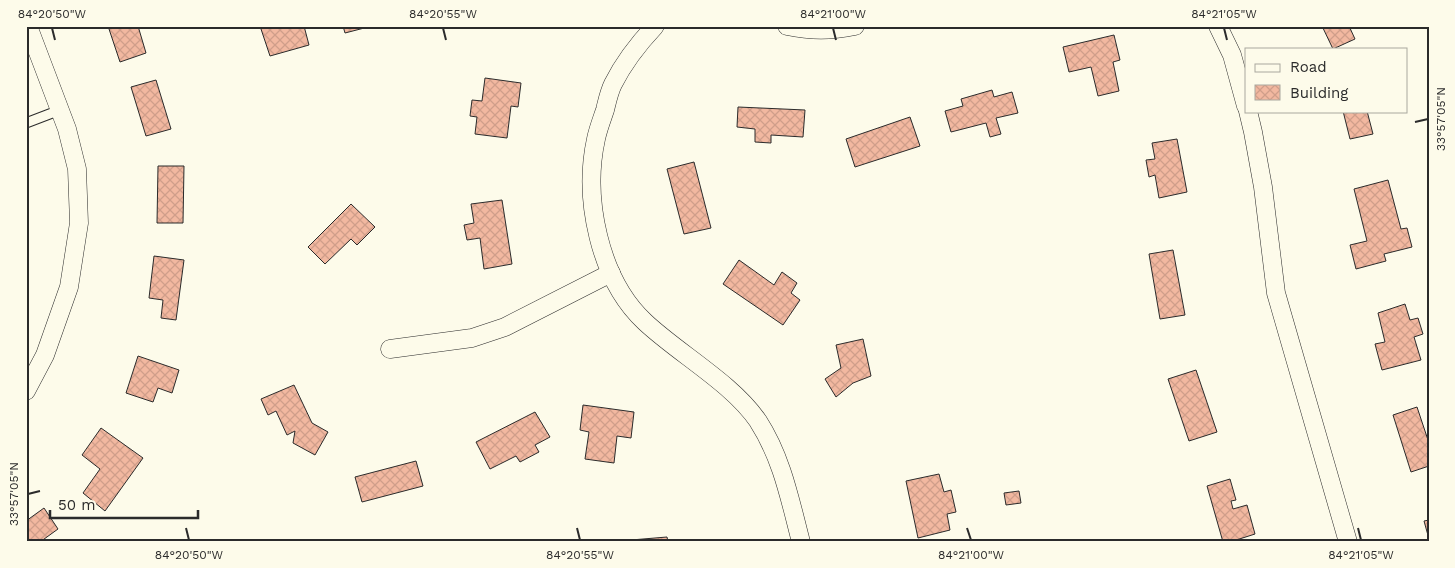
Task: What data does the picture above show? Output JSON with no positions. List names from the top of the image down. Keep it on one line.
{"legend":["Road","Building"],"scale_bar":"50 m","coordinates":["84°20'50\"W","84°20'55\"W","84°21'00\"W","84°21'05\"W","33°57'05\"N"]}
